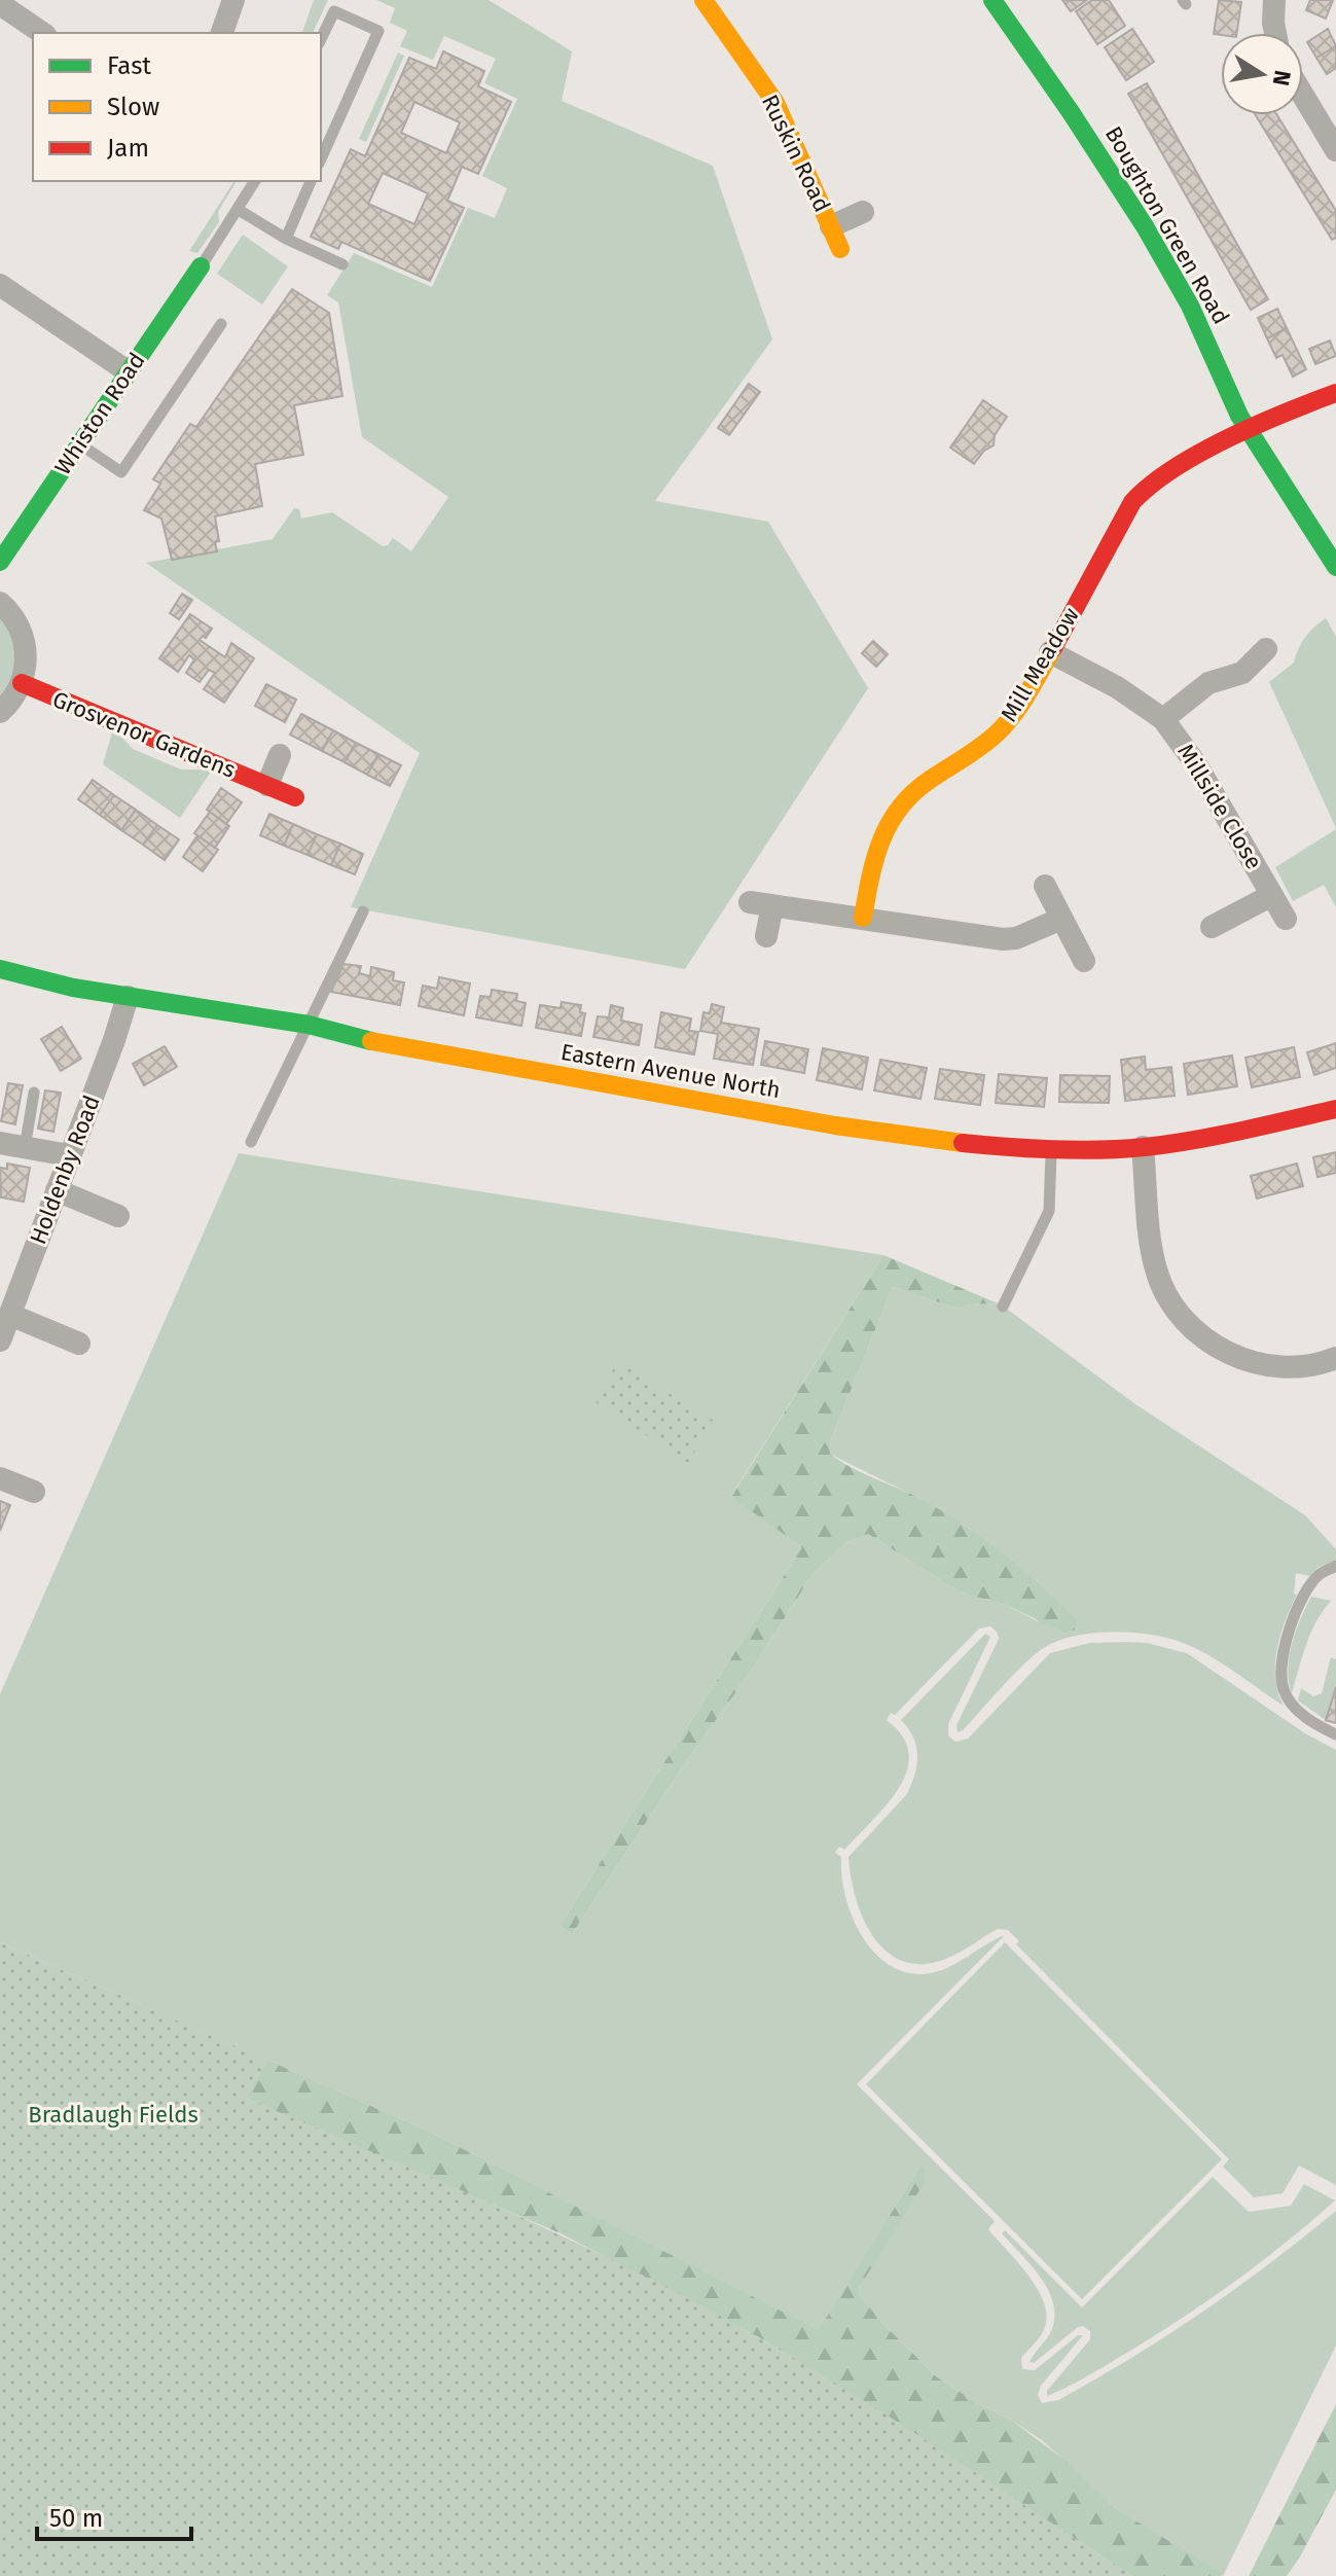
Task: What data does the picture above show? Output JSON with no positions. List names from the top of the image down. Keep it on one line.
{"streets":{"street":["Ruskin Road","Boughton Green Road","Whiston Road","Mill Meadow","Grosvenor Gardens","Millside Close","Eastern Avenue North","Holdenby Road"]},"crossings":[["Boughton Green Road","Mill Meadow"],["Mill Meadow","Millside Close"],["Eastern Avenue North","Holdenby Road"]],"parks":["Bradlaugh Fields"],"legend":["Fast","Slow","Jam"],"scale_bar":"50 m","north":"right"}
